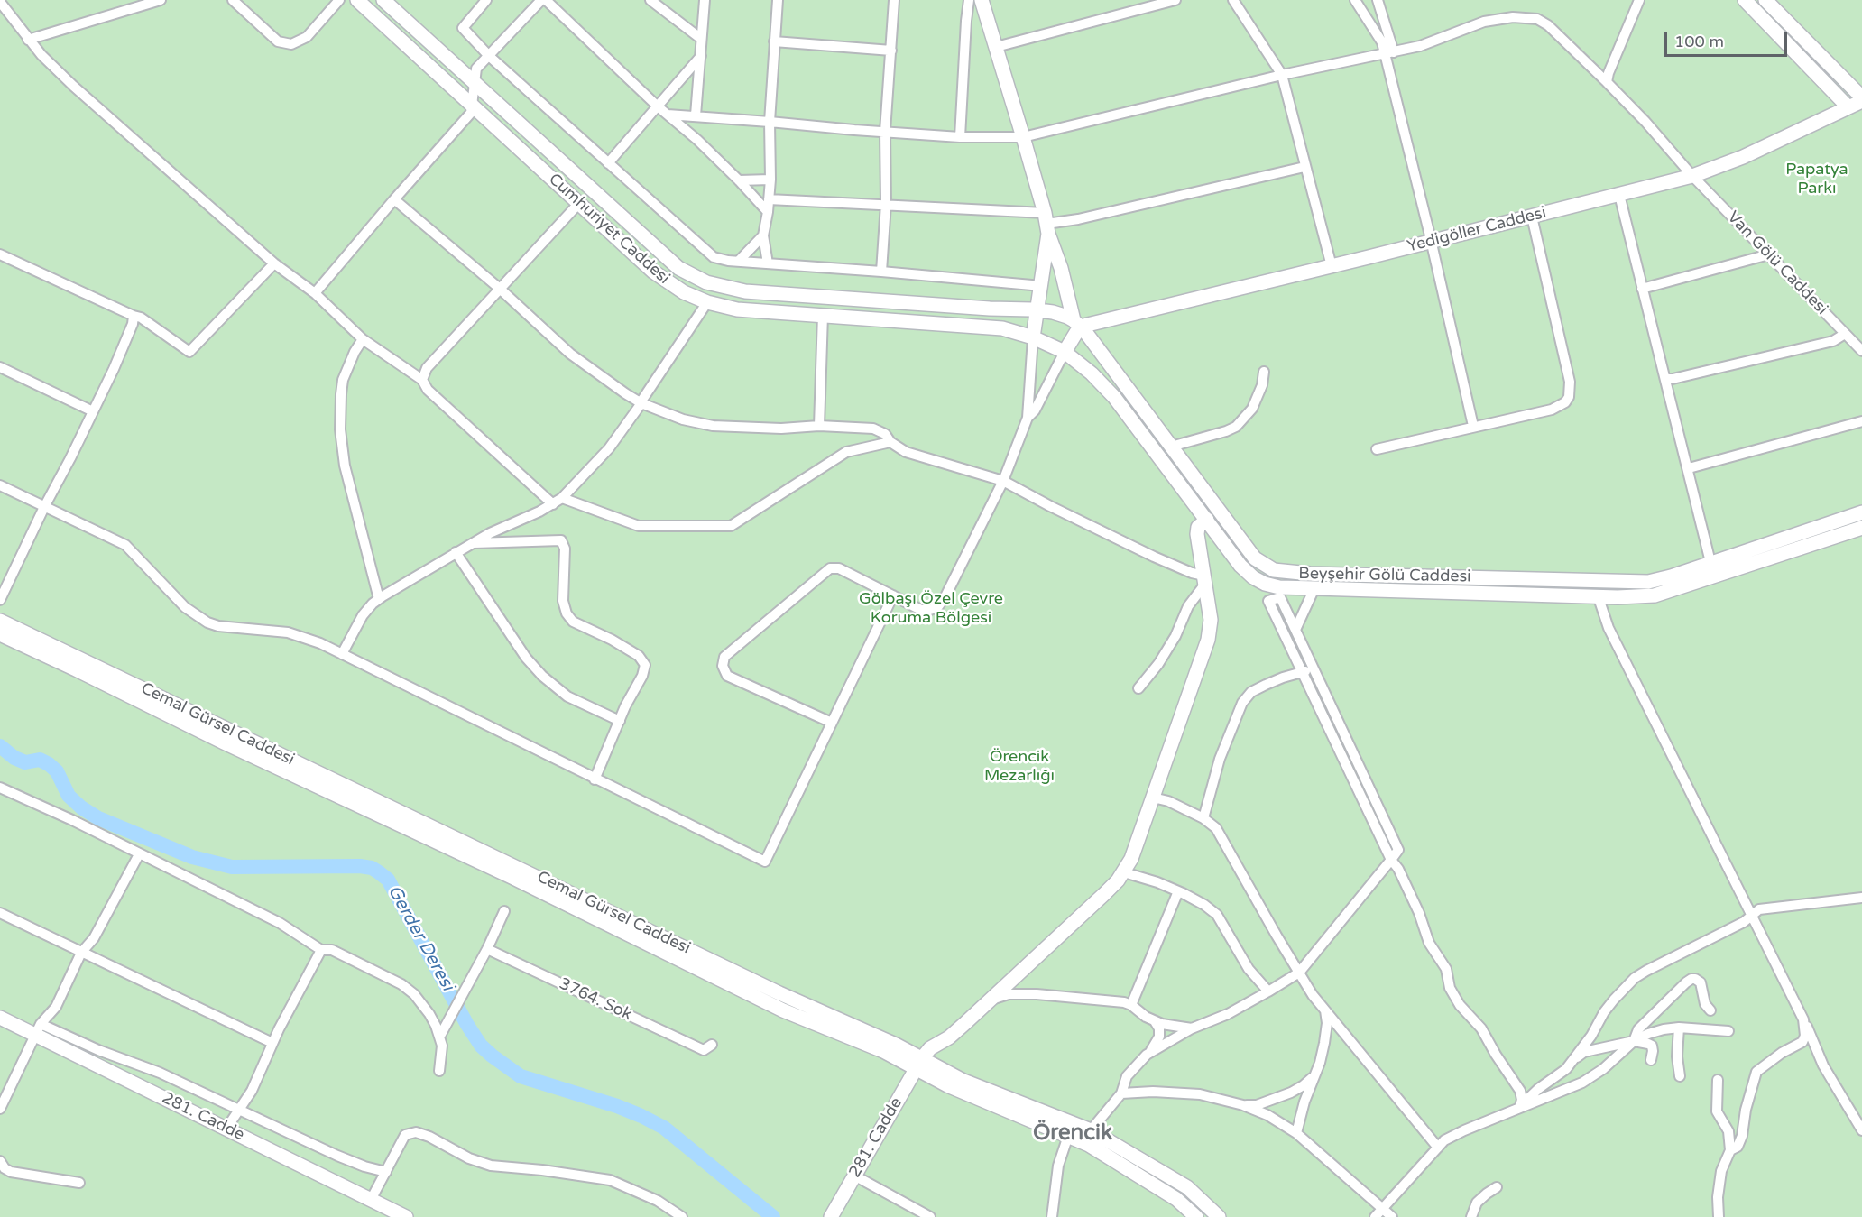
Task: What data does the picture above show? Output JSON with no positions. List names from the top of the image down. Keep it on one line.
{"streets":{"street":["Cumhuriyet Caddesi","Yedigöller Caddesi","Van Gölü Caddesi","Beyşehir Gölü Caddesi","Cemal Gürsel Caddesi","3764. Sok","281. Cadde"]},"crossings":[["Yedigöller Caddesi","Van Gölü Caddesi"],["Cemal Gürsel Caddesi","281. Cadde"]],"districts":["Örencik"],"water":["Gerder Deresi"],"parks":["Papatya Parkı","Gölbaşı Özel Çevre Koruma Bölgesi","Örencik Mezarlığı"],"scale_bar":"100 m"}
